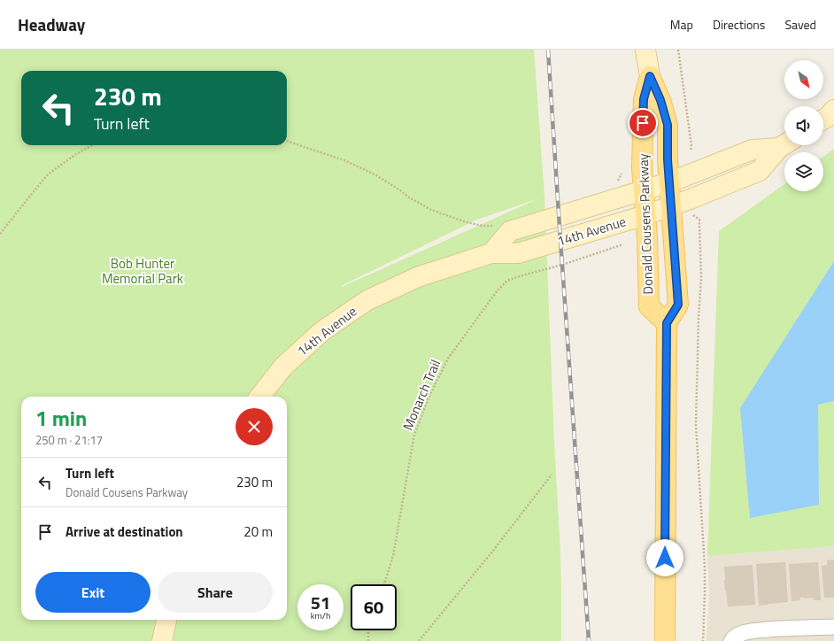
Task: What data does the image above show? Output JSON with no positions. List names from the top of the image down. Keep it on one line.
{"streets":{"main road":["Donald Cousens Parkway"],"street":["14th Avenue"],"path":["Monarch Trail"]},"crossings":[["Donald Cousens Parkway","14th Avenue"]],"parks":["Bob Hunter Memorial Park"],"north":"bottom right","page":{"header":"Headway","nav":["Map","Directions","Saved"],"turn":["230 m","Turn left"],"heading":["1 min","250 m · 21:17"],"list":[{"name":"Turn left","note":"Donald Cousens Parkway","value":"230 m"},{"name":"Arrive at destination","value":"20 m"}],"buttons":["Exit","Share"],"speed":"51 km/h","limit":"60"}}
